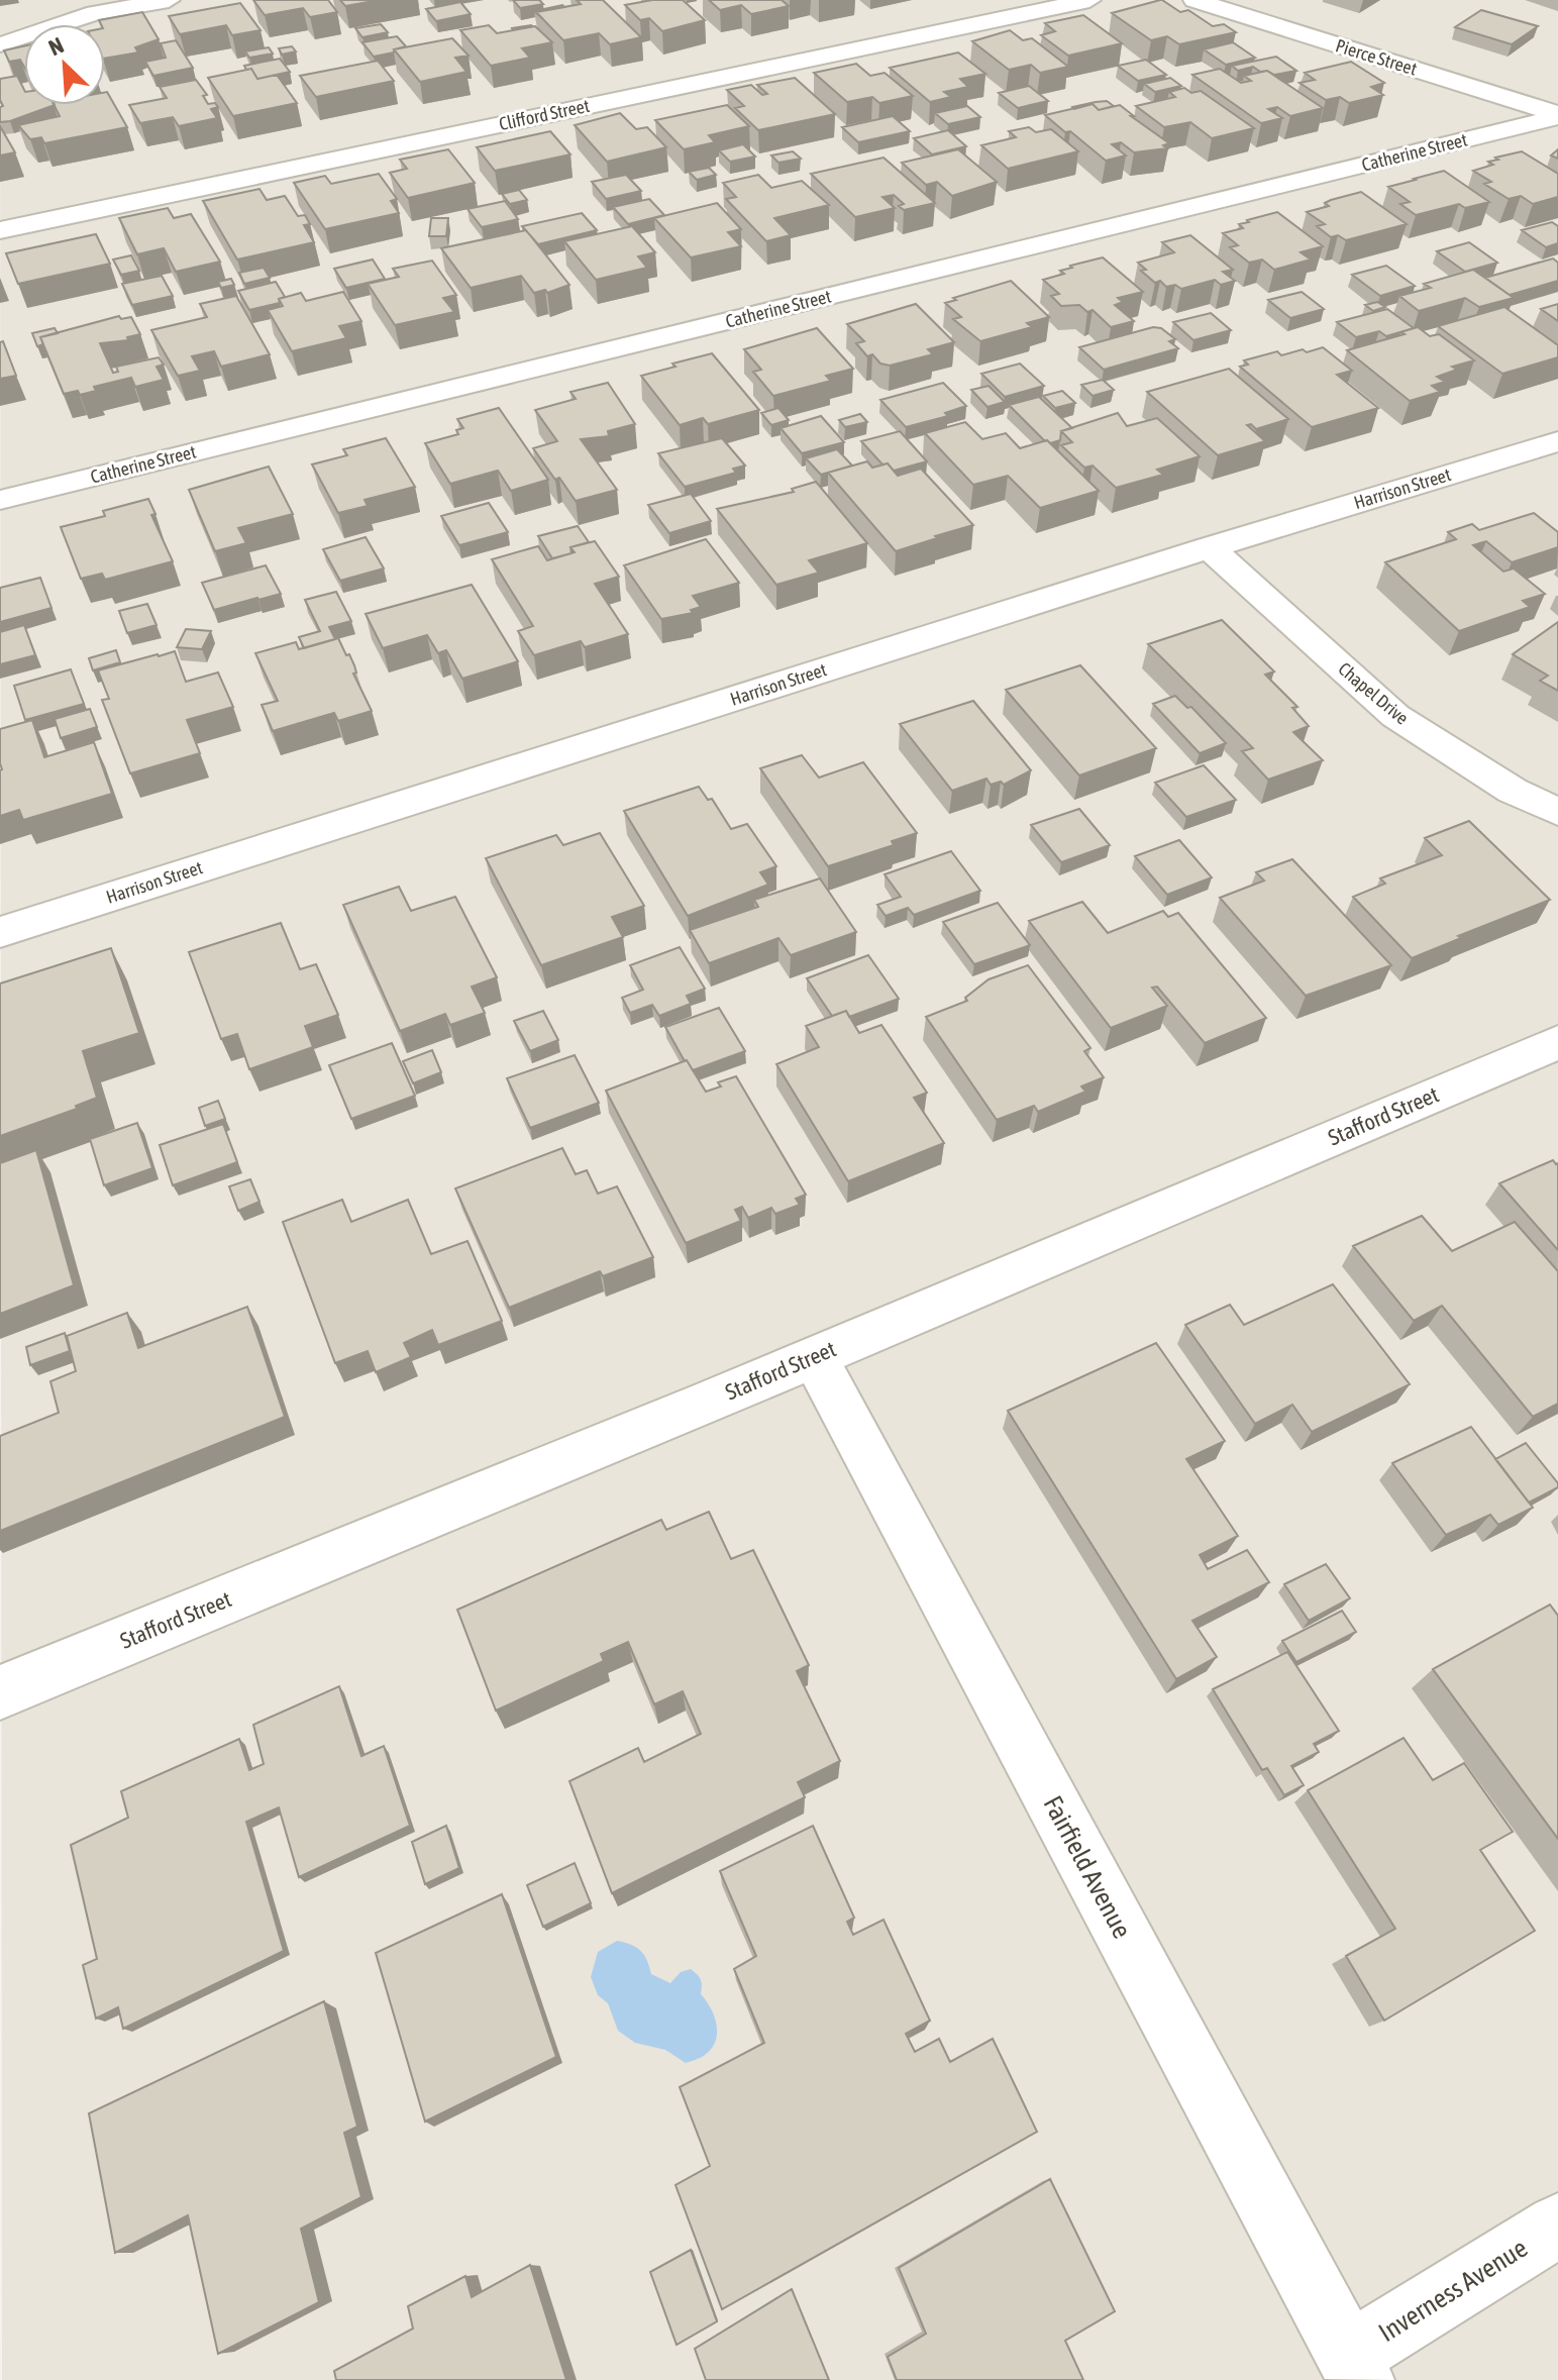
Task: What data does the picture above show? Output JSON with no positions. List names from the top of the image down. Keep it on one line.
{"streets":{"street":["Pierce Street","Clifford Street","Catherine Street","Harrison Street","Chapel Drive","Stafford Street","Fairfield Avenue","Inverness Avenue"]},"crossings":[["Pierce Street","Catherine Street"],["Harrison Street","Chapel Drive"],["Stafford Street","Fairfield Avenue"],["Fairfield Avenue","Inverness Avenue"]],"north":"top left"}
